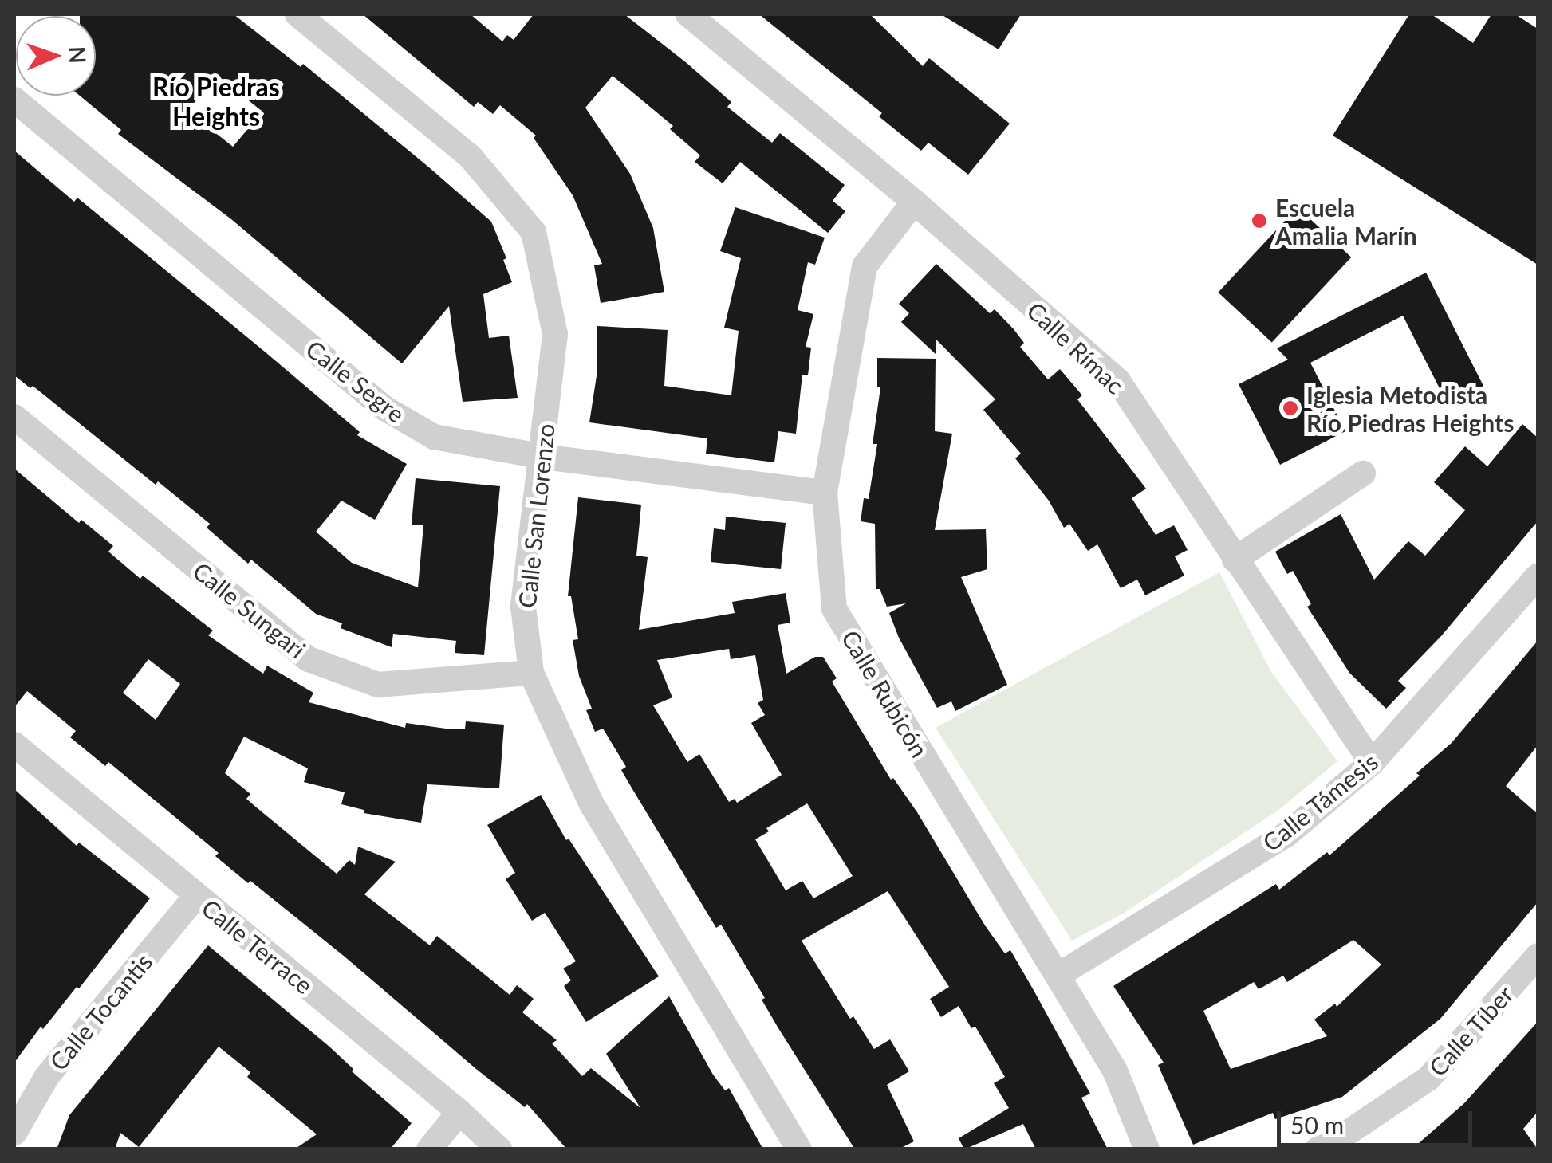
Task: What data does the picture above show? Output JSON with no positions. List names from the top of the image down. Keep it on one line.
{"streets":{"street":["Calle Rímac","Calle Segre","Calle San Lorenzo","Calle Sungari","Calle Rubicón","Calle Támesis","Calle Terrace","Calle Tocantis","Calle Tíber"]},"crossings":[["Calle Rímac","Calle Rubicón"],["Calle Rímac","Calle Támesis"],["Calle Segre","Calle San Lorenzo"],["Calle Segre","Calle Rubicón"],["Calle San Lorenzo","Calle Sungari"],["Calle Rubicón","Calle Támesis"],["Calle Terrace","Calle Tocantis"]],"districts":["Río Piedras Heights"],"places":["Escuela Amalia Marín","Iglesia Metodista Río Piedras Heights"],"scale_bar":"50 m","north":"right"}
